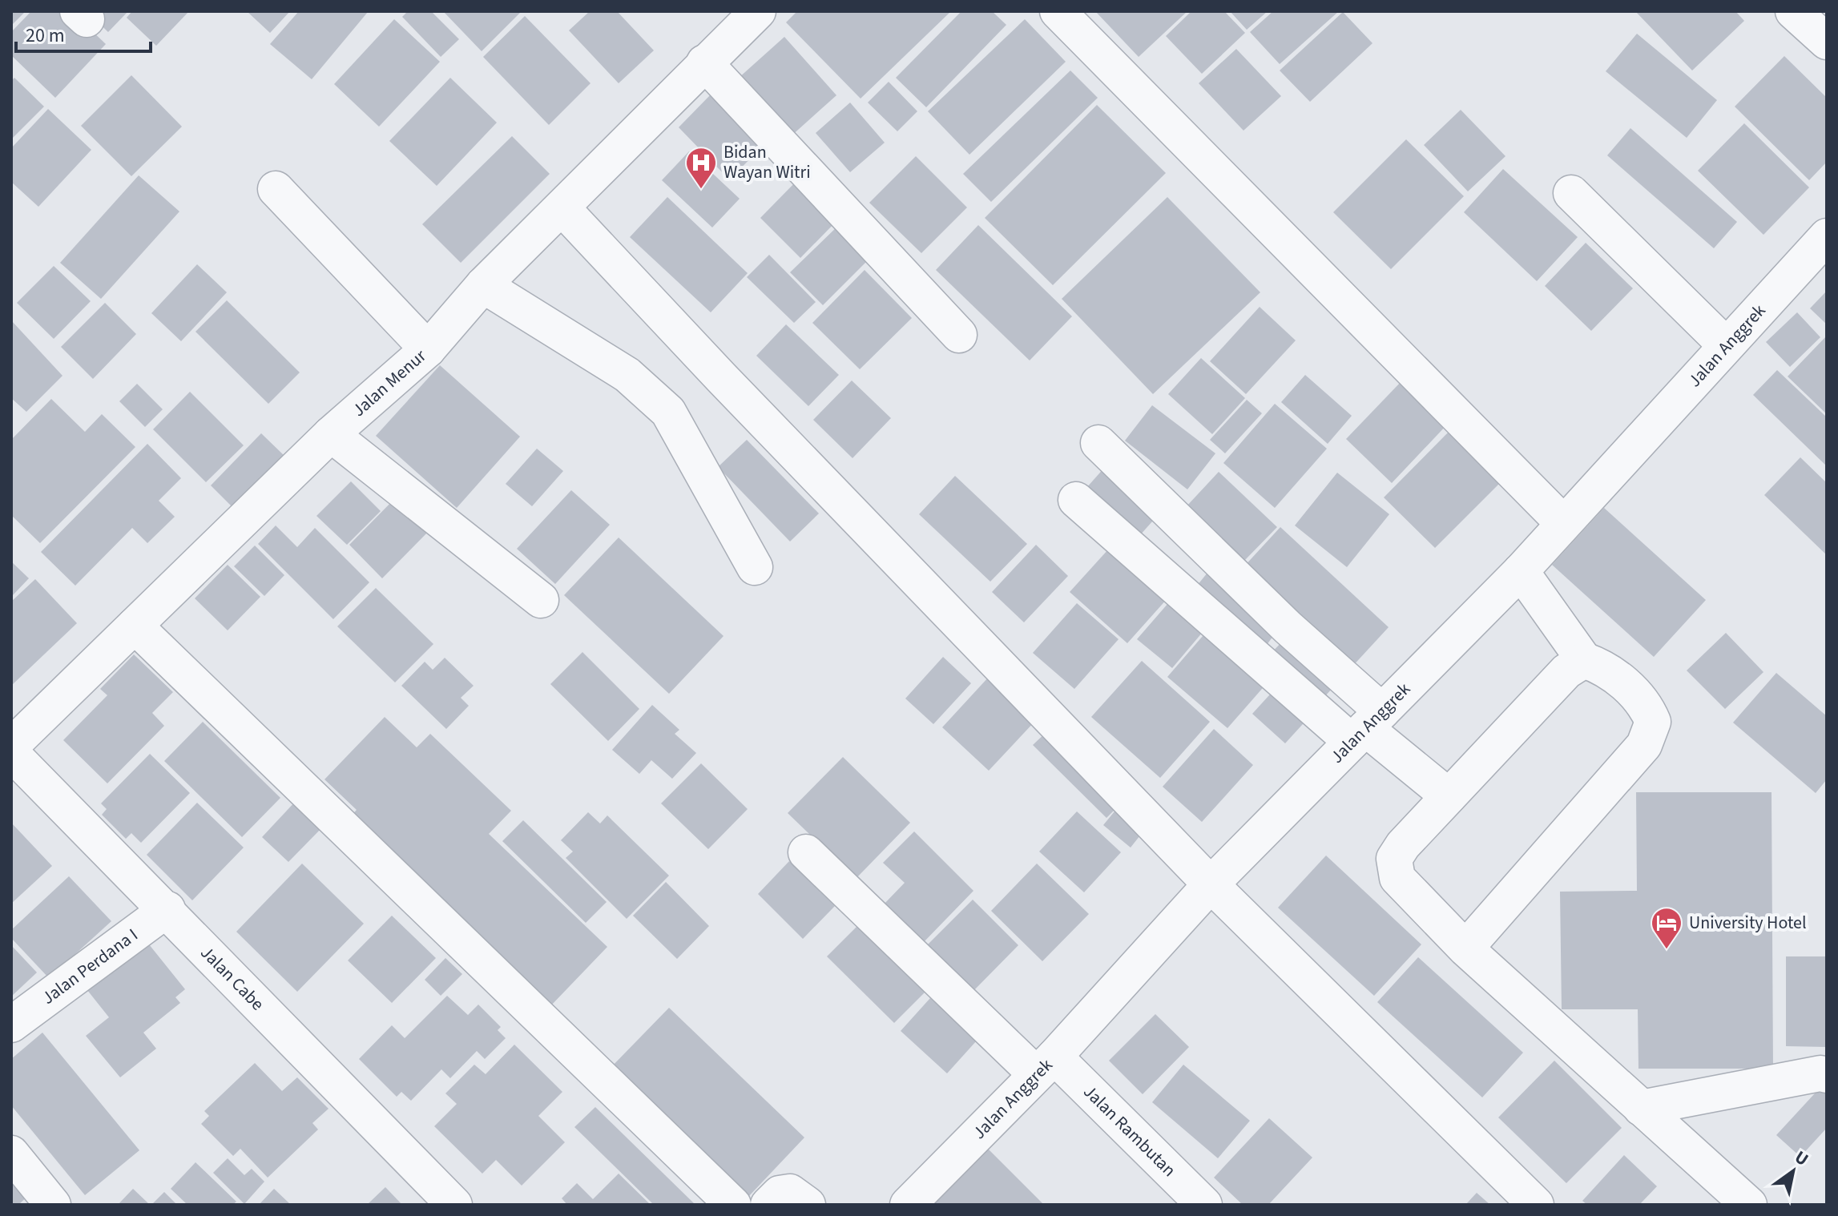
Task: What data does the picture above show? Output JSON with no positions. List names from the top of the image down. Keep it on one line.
{"streets":{"street":["Jalan Anggrek","Jalan Menur","Jalan Perdana I","Jalan Cabe","Jalan Rambutan"]},"crossings":[["Jalan Anggrek","Jalan Rambutan"],["Jalan Perdana I","Jalan Cabe"]],"places":{"hospital":["Bidan Wayan Witri"],"hotel":["University Hotel"]},"scale_bar":"20 m","north":"top right"}
